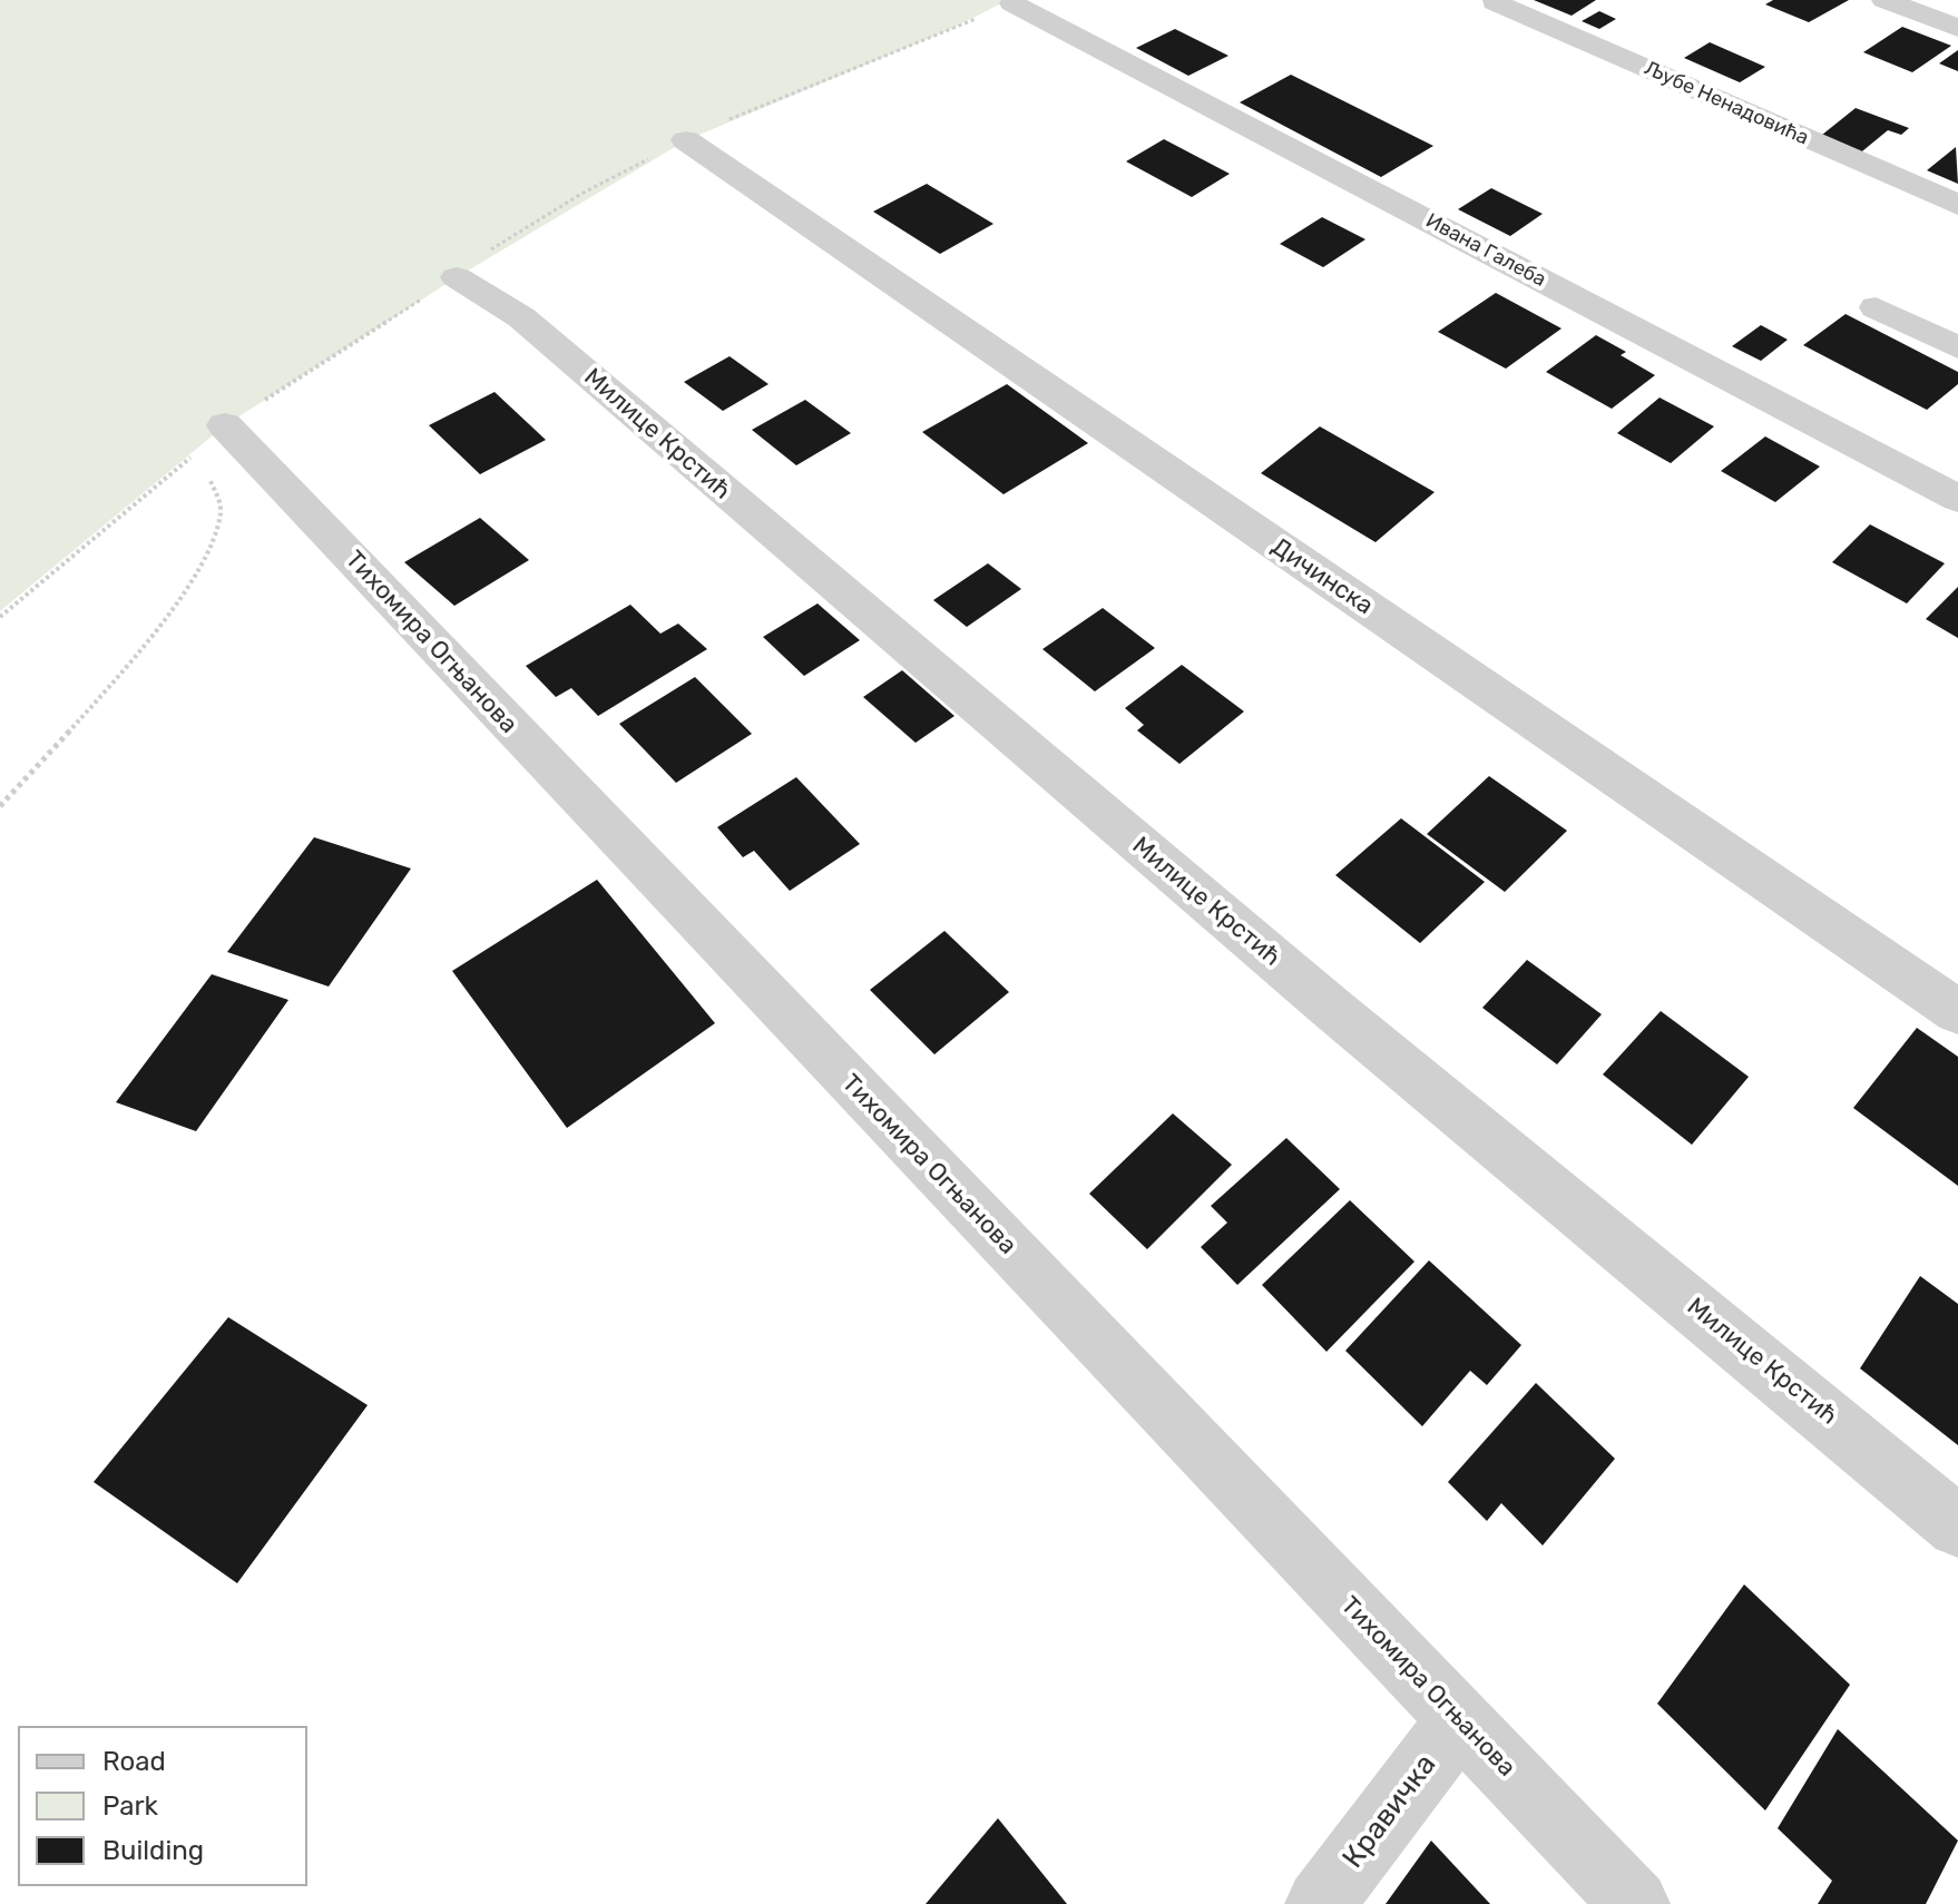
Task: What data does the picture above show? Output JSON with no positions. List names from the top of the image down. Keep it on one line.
{"streets":{"street":["Љубе Ненадовића","Ивана Галеба","Милице Крстић","Дичинска","Тихомира Огњанова","Кравичка"]},"crossings":[["Тихомира Огњанова","Кравичка"]],"legend":["Road","Park","Building"]}
